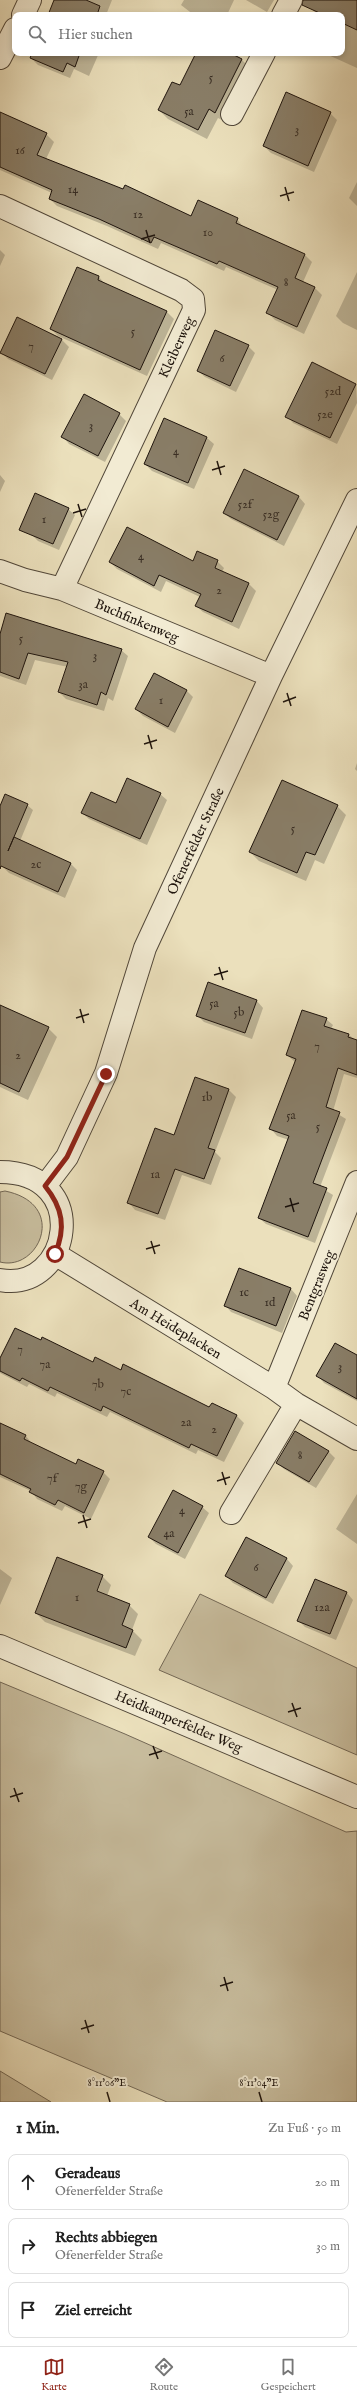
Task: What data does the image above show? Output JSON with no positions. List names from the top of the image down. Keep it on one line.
{"streets":{"street":["Kleiberweg","Buchfinkenweg","Ofenerfelder Straße","Bentgrasweg","Am Heideplacken","Heidkamperfelder Weg"]},"crossings":[["Kleiberweg","Buchfinkenweg"],["Buchfinkenweg","Ofenerfelder Straße"],["Bentgrasweg","Am Heideplacken"]],"house_numbers":["5","5a","3","16","14","12","10","8","5","7","6","52d","52e","3","4","52f","52g","1","4","2","5","3","3a","1","5","2c","5a","5b","7","2","1b","5a","5","1a","1c","1d","7","7a","3","7b","7c","2a","2","8","7f","7g","4","4a","6","1","12a"],"page":{"search":"Hier suchen","heading":["1 Min.","Zu Fuß · 50 m"],"list":[["Geradeaus","Ofenerfelder Straße","20 m"],["Rechts abbiegen","Ofenerfelder Straße","30 m"],"Ziel erreicht"],"nav":["Karte","Route","Gespeichert"]},"coordinates":["8°11'06\"E","8°11'04\"E"]}
